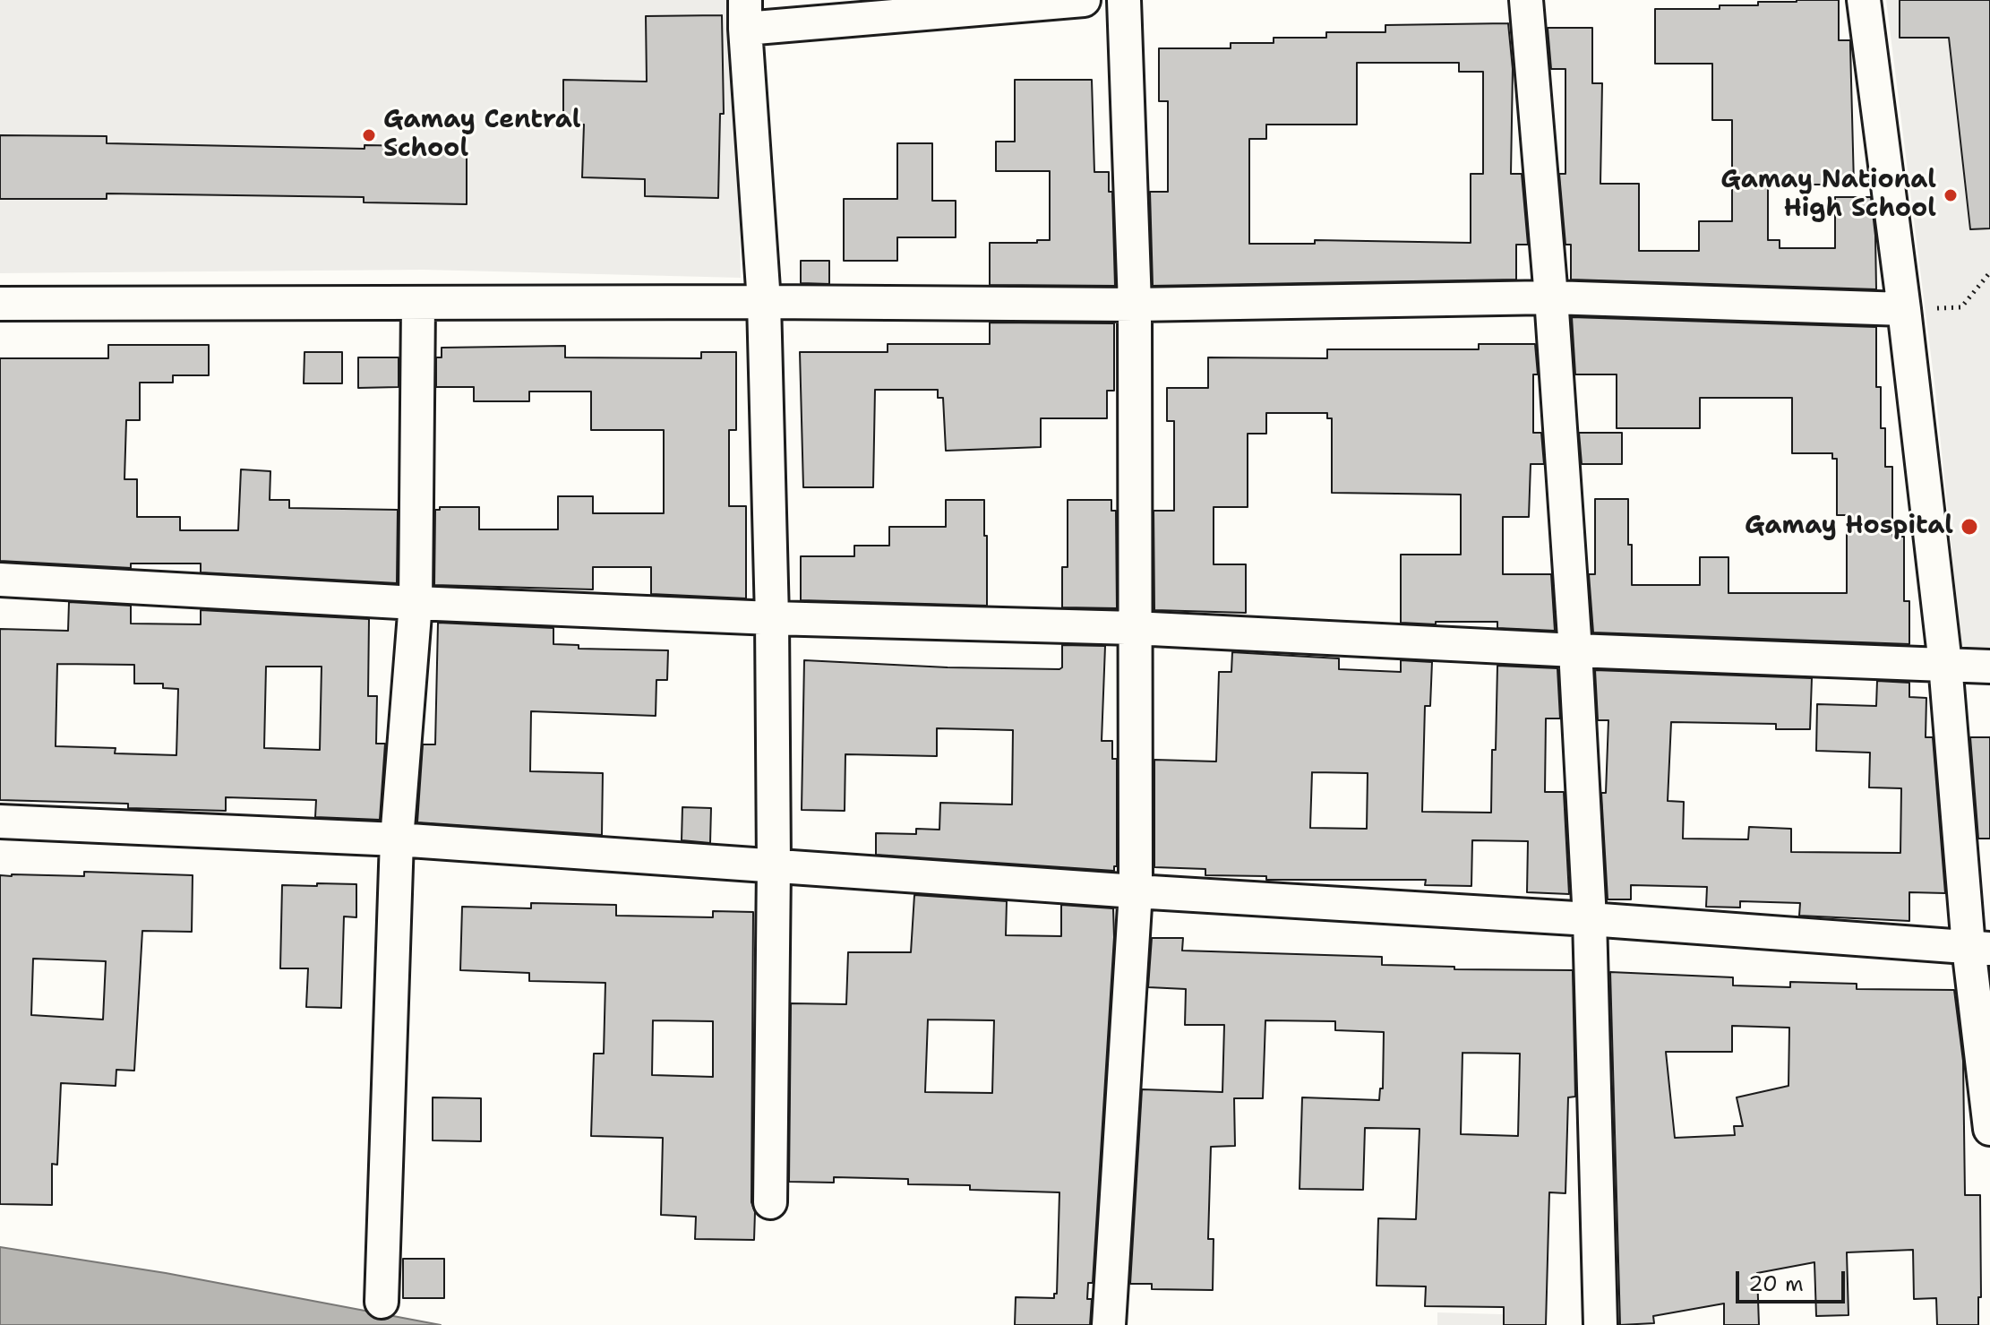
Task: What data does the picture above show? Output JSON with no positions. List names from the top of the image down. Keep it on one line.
{"places":["Gamay Central School","Gamay National High School","Gamay Hospital"],"scale_bar":"20 m"}
